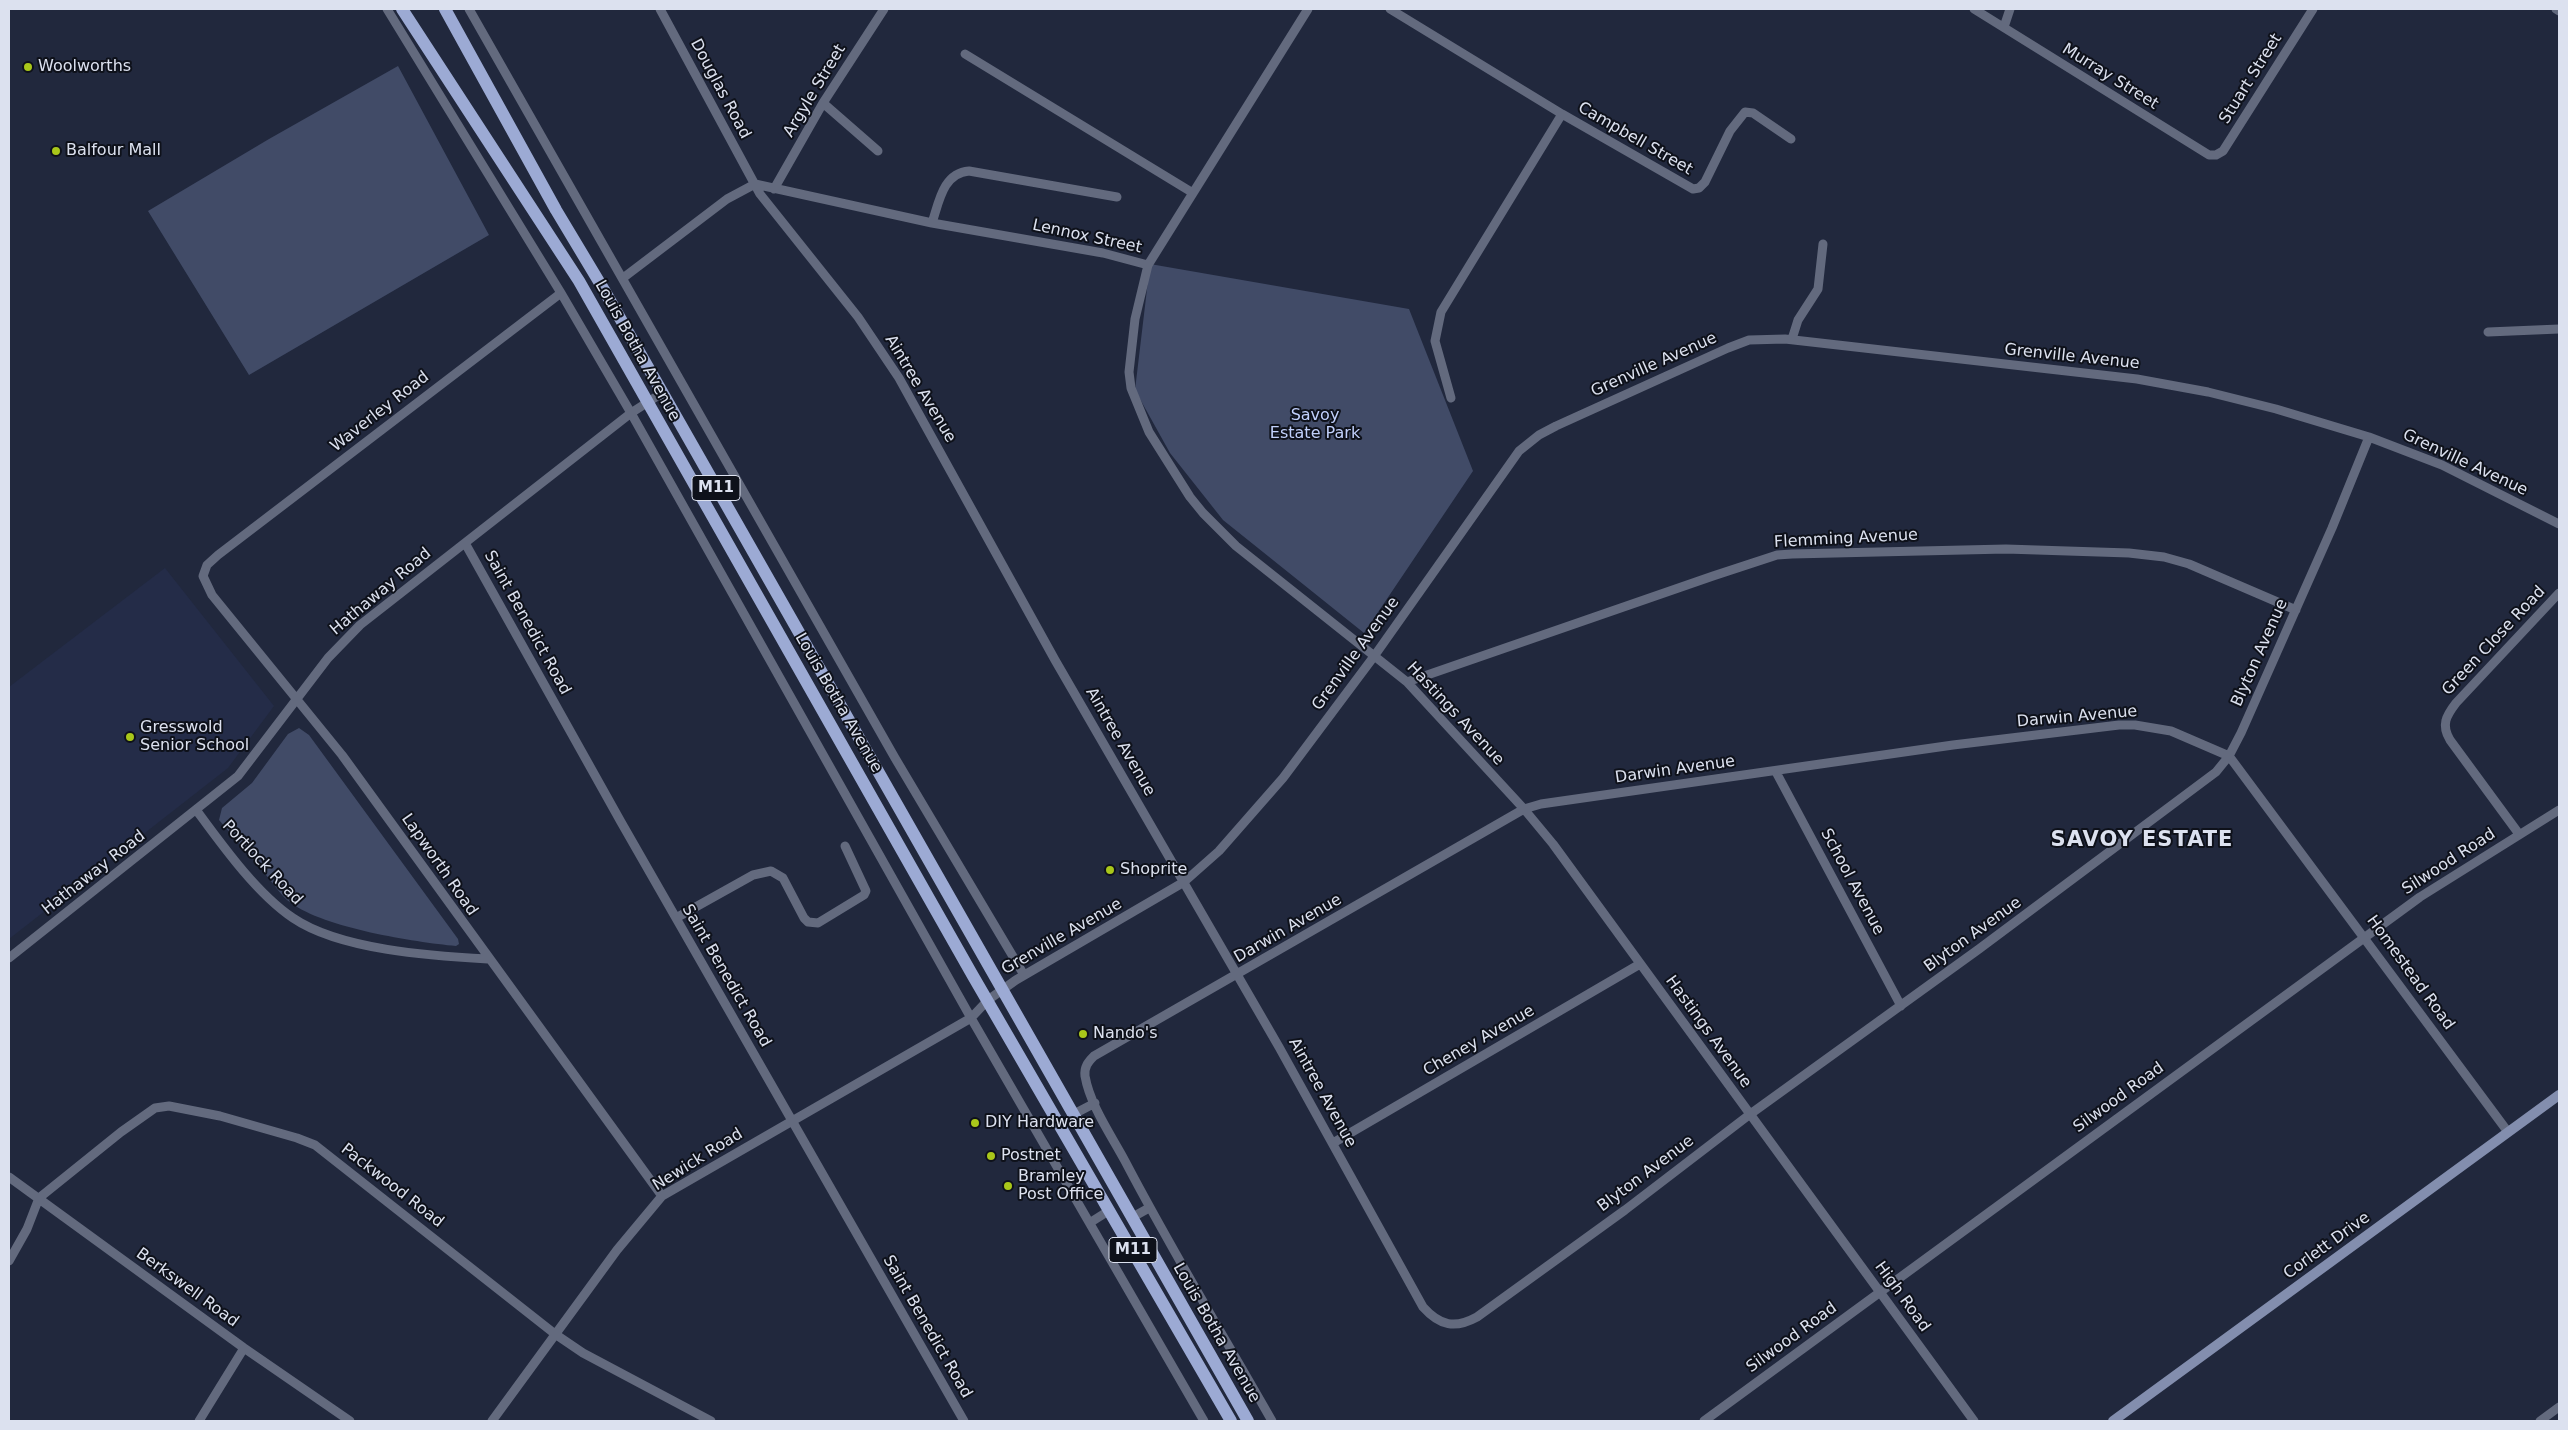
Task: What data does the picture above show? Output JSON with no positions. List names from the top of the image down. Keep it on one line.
{"streets":{"main road":["Louis Botha Avenue","M11","Corlett Drive"],"street":["Murray Street","Stuart Street","Douglas Road","Argyle Street","Campbell Street","Lennox Street","Grenville Avenue","Aintree Avenue","Waverley Road","Flemming Avenue","Hathaway Road","Saint Benedict Road","Green Close Road","Blyton Avenue","Hastings Avenue","Darwin Avenue","Silwood Road","Portlock Road","Lapworth Road","School Avenue","Homestead Road","Cheney Avenue","Newick Road","Packwood Road","Berkswell Road","High Road"]},"crossings":[["Murray Street","Stuart Street"],["Douglas Road","Lennox Street"],["Douglas Road","Aintree Avenue"],["Argyle Street","Lennox Street"],["Lennox Street","Aintree Avenue"],["Lennox Street","Hastings Avenue"],["Louis Botha Avenue","Grenville Avenue"],["Louis Botha Avenue","Hathaway Road"],["Louis Botha Avenue","Darwin Avenue"],["Louis Botha Avenue","Newick Road"],["Grenville Avenue","Aintree Avenue"],["Grenville Avenue","Blyton Avenue"],["Grenville Avenue","Hastings Avenue"],["Grenville Avenue","Newick Road"],["Aintree Avenue","Blyton Avenue"],["Aintree Avenue","Darwin Avenue"],["Aintree Avenue","Cheney Avenue"],["Waverley Road","Lapworth Road"],["Flemming Avenue","Blyton Avenue"],["Flemming Avenue","Hastings Avenue"],["Hathaway Road","Saint Benedict Road"],["Hathaway Road","Portlock Road"],["Hathaway Road","Lapworth Road"],["Saint Benedict Road","Newick Road"],["Green Close Road","Silwood Road"],["Blyton Avenue","Hastings Avenue"],["Blyton Avenue","Darwin Avenue"],["Blyton Avenue","School Avenue"],["Hastings Avenue","Darwin Avenue"],["Hastings Avenue","Cheney Avenue"],["Hastings Avenue","High Road"],["Darwin Avenue","School Avenue"],["Darwin Avenue","Homestead Road"],["Silwood Road","Homestead Road"],["Silwood Road","High Road"],["Portlock Road","Lapworth Road"],["Lapworth Road","Newick Road"],["Homestead Road","Corlett Drive"],["Newick Road","Packwood Road"],["Packwood Road","Berkswell Road"]],"districts":["SAVOY ESTATE"],"parks":["Savoy Estate Park"],"places":["Woolworths","Balfour Mall","Gresswold Senior School","Shoprite","Nando's","DIY Hardware","Postnet","Bramley Post Office"]}
